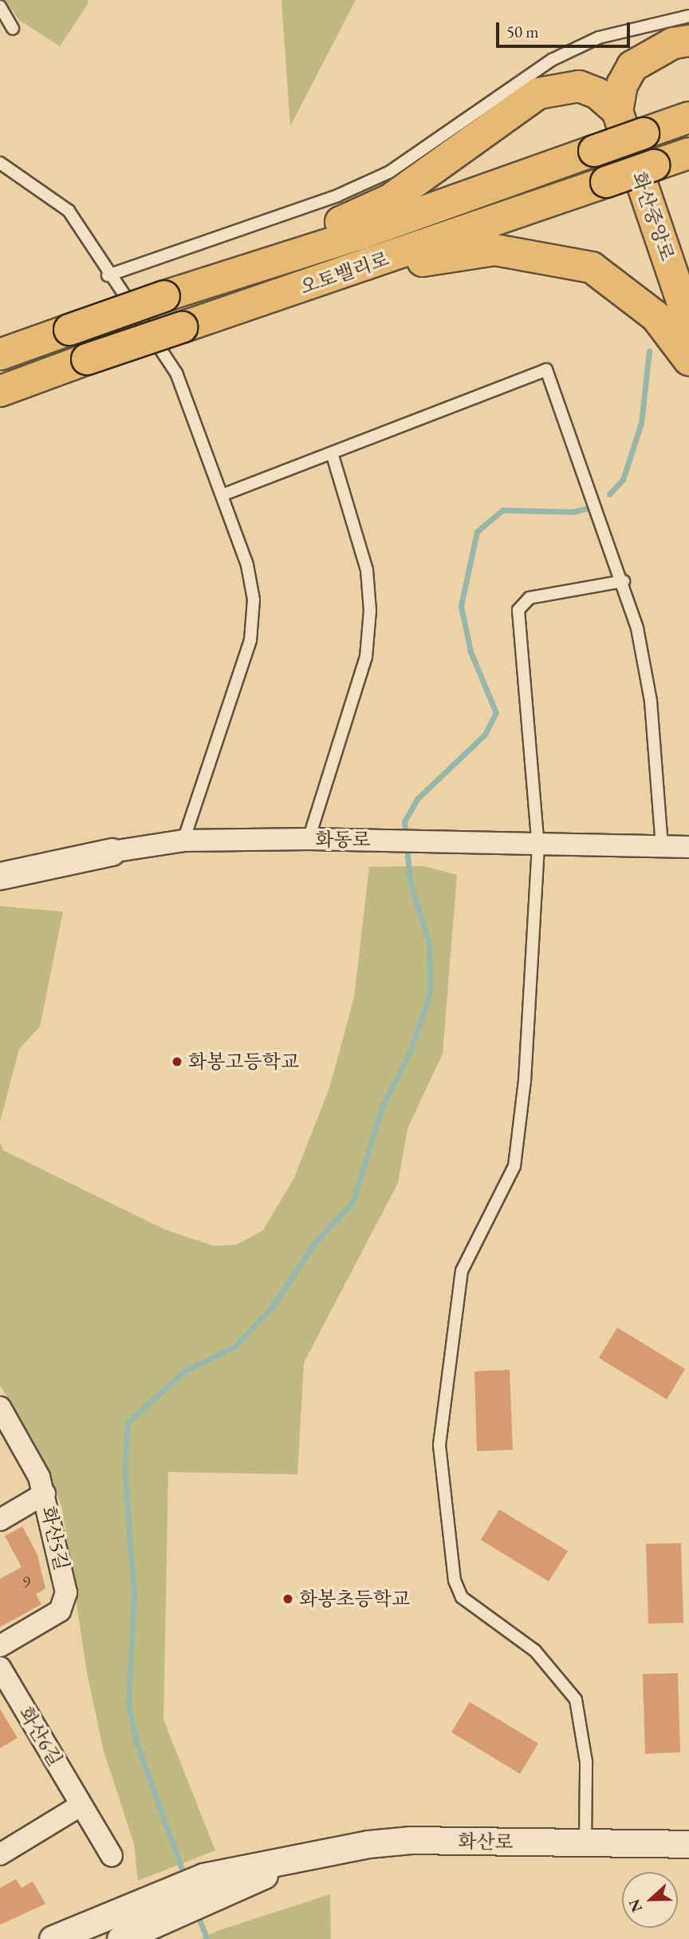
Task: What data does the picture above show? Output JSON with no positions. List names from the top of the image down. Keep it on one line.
{"streets":{"highway":["화산중앙로","오토밸리로"],"street":["화동로","화산5길","화산6길","화산로"]},"places":["화봉고등학교","화봉초등학교"],"house_numbers":["9"],"scale_bar":"50 m","north":"left"}
